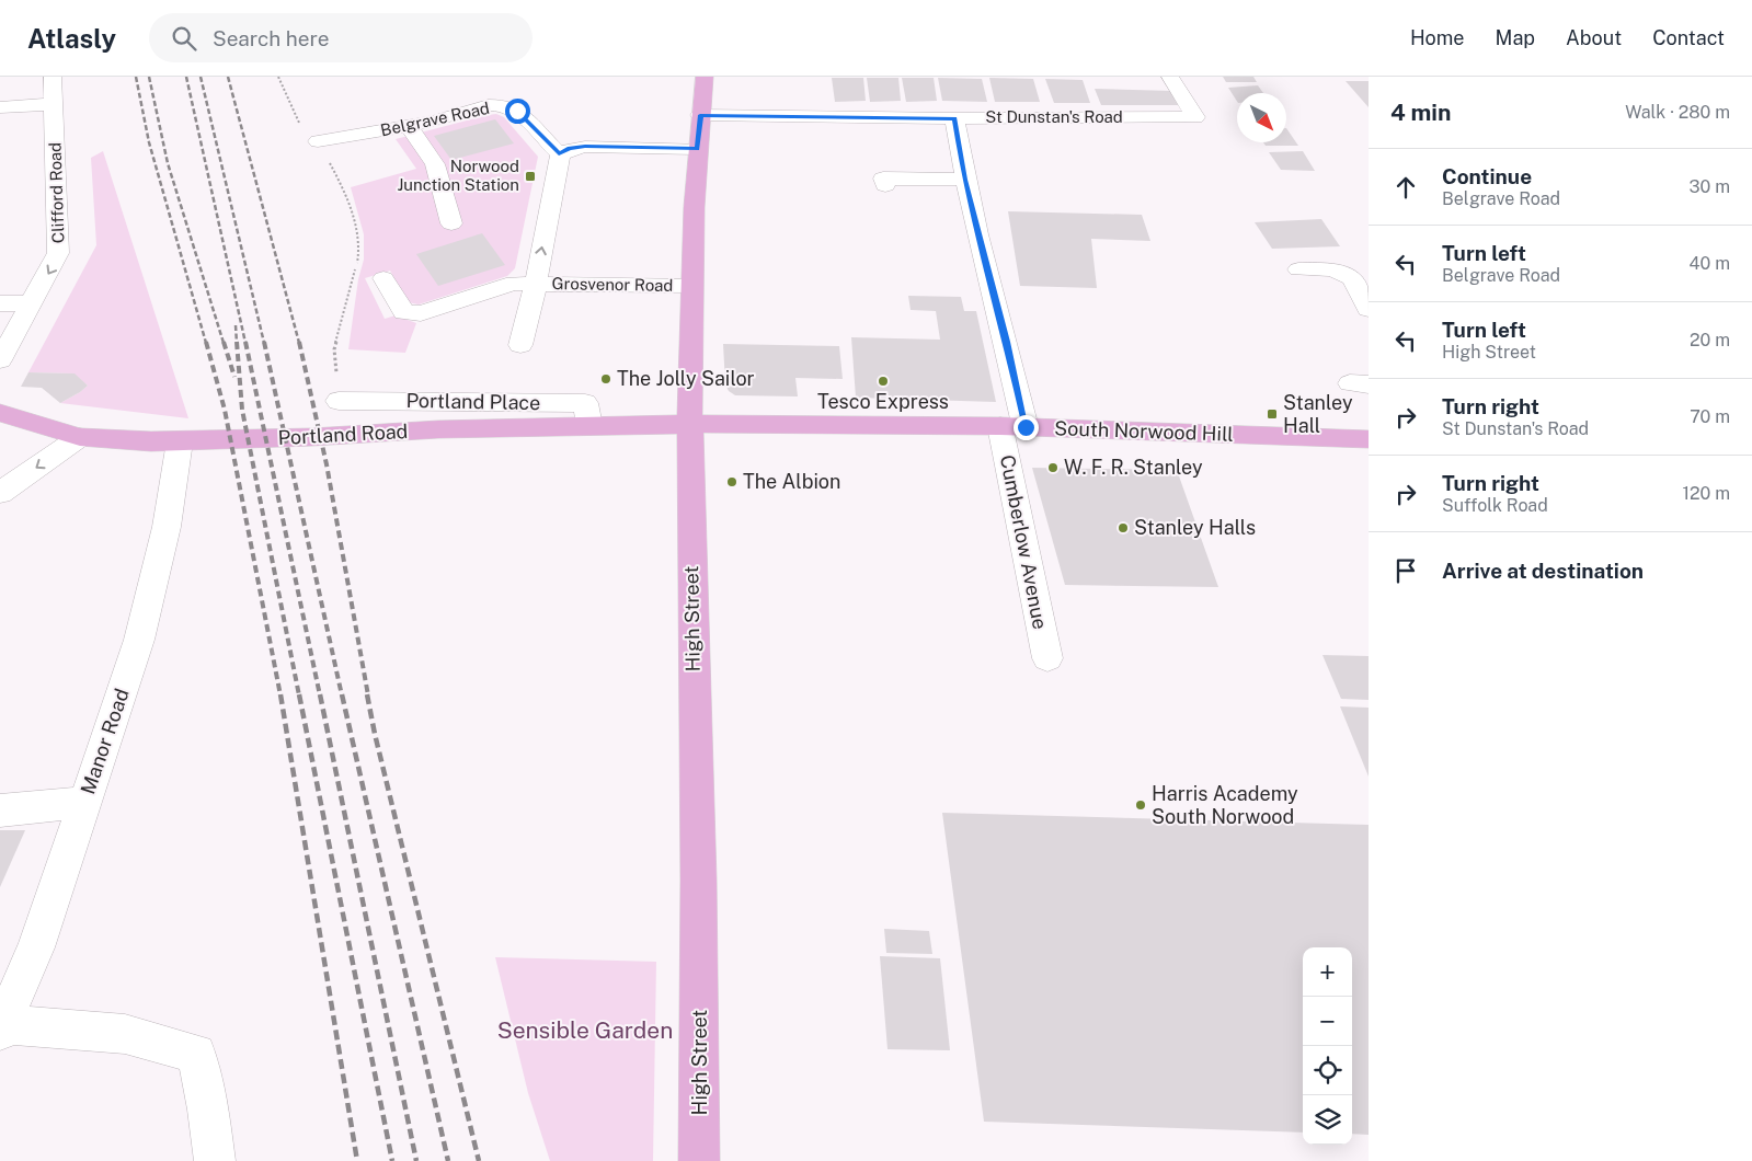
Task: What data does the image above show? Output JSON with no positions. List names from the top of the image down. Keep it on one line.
{"streets":{"main road":["South Norwood Hill","Portland Road","High Street"],"street":["St Dunstan's Road","Belgrave Road","Clifford Road","Grosvenor Road","Portland Place","Cumberlow Avenue","Manor Road"]},"crossings":[["St Dunstan's Road","Cumberlow Avenue"],["St Dunstan's Road","High Street"],["Belgrave Road","Grosvenor Road"],["Grosvenor Road","High Street"],["Portland Place","Portland Road"],["South Norwood Hill","Portland Road"],["South Norwood Hill","Cumberlow Avenue"],["South Norwood Hill","High Street"],["Portland Road","High Street"],["Portland Road","Manor Road"]],"one_way":["Clifford Road","Grosvenor Road"],"parks":["Sensible Garden"],"places":{"transit":["Norwood Junction Station","Stanley Hall"],"other":["The Jolly Sailor","Tesco Express","W. F. R. Stanley","The Albion","Stanley Halls","Harris Academy South Norwood"]},"north":"bottom right","page":{"header":"Atlasly","search":"Search here","nav":["Home","Map","About","Contact"],"heading":["4 min","Walk · 280 m"],"list":[["Continue","Belgrave Road","30 m"],["Turn left","Belgrave Road","40 m"],["Turn left","High Street","20 m"],["Turn right","St Dunstan's Road","70 m"],["Turn right","Suffolk Road","120 m"],"Arrive at destination"],"map_buttons":["+","−"]}}
